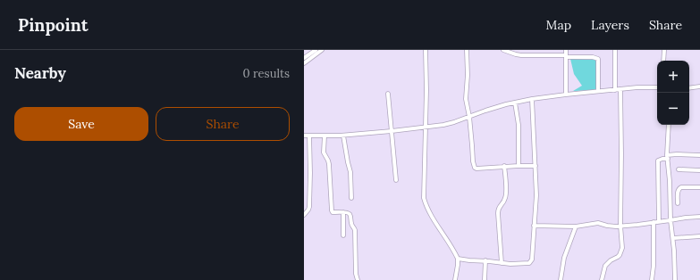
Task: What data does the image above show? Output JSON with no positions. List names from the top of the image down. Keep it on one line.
{"page":{"header":"Pinpoint","nav":["Map","Layers","Share"],"heading":["Nearby","0 results"],"map_buttons":["+","−"],"buttons":["Save","Share"]}}
